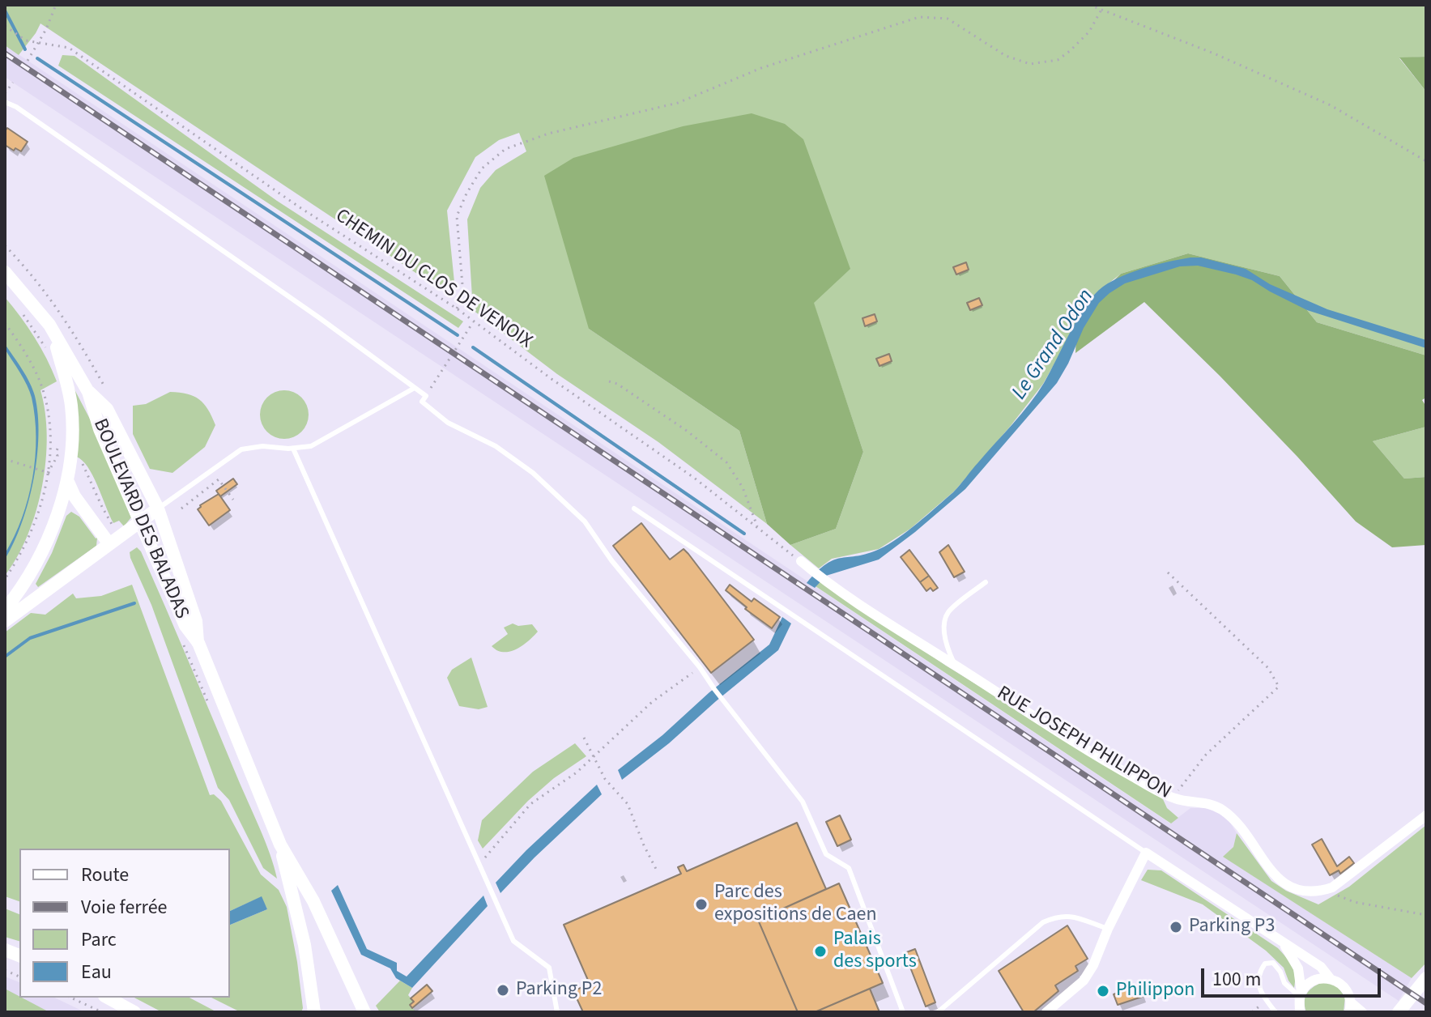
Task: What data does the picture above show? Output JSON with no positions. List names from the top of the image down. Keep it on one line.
{"streets":{"main road":["BOULEVARD DES BALADAS"],"street":["RUE JOSEPH PHILIPPON"],"path":["CHEMIN DU CLOS DE VENOIX"]},"crossings":[["CHEMIN DU CLOS DE VENOIX","RUE JOSEPH PHILIPPON"]],"water":["Le Grand Odon"],"places":["Parc des expositions de Caen","Parking P3","Palais des sports","Parking P2","Philippon"],"legend":["Route","Voie ferrée","Parc","Eau"],"scale_bar":"100 m"}
